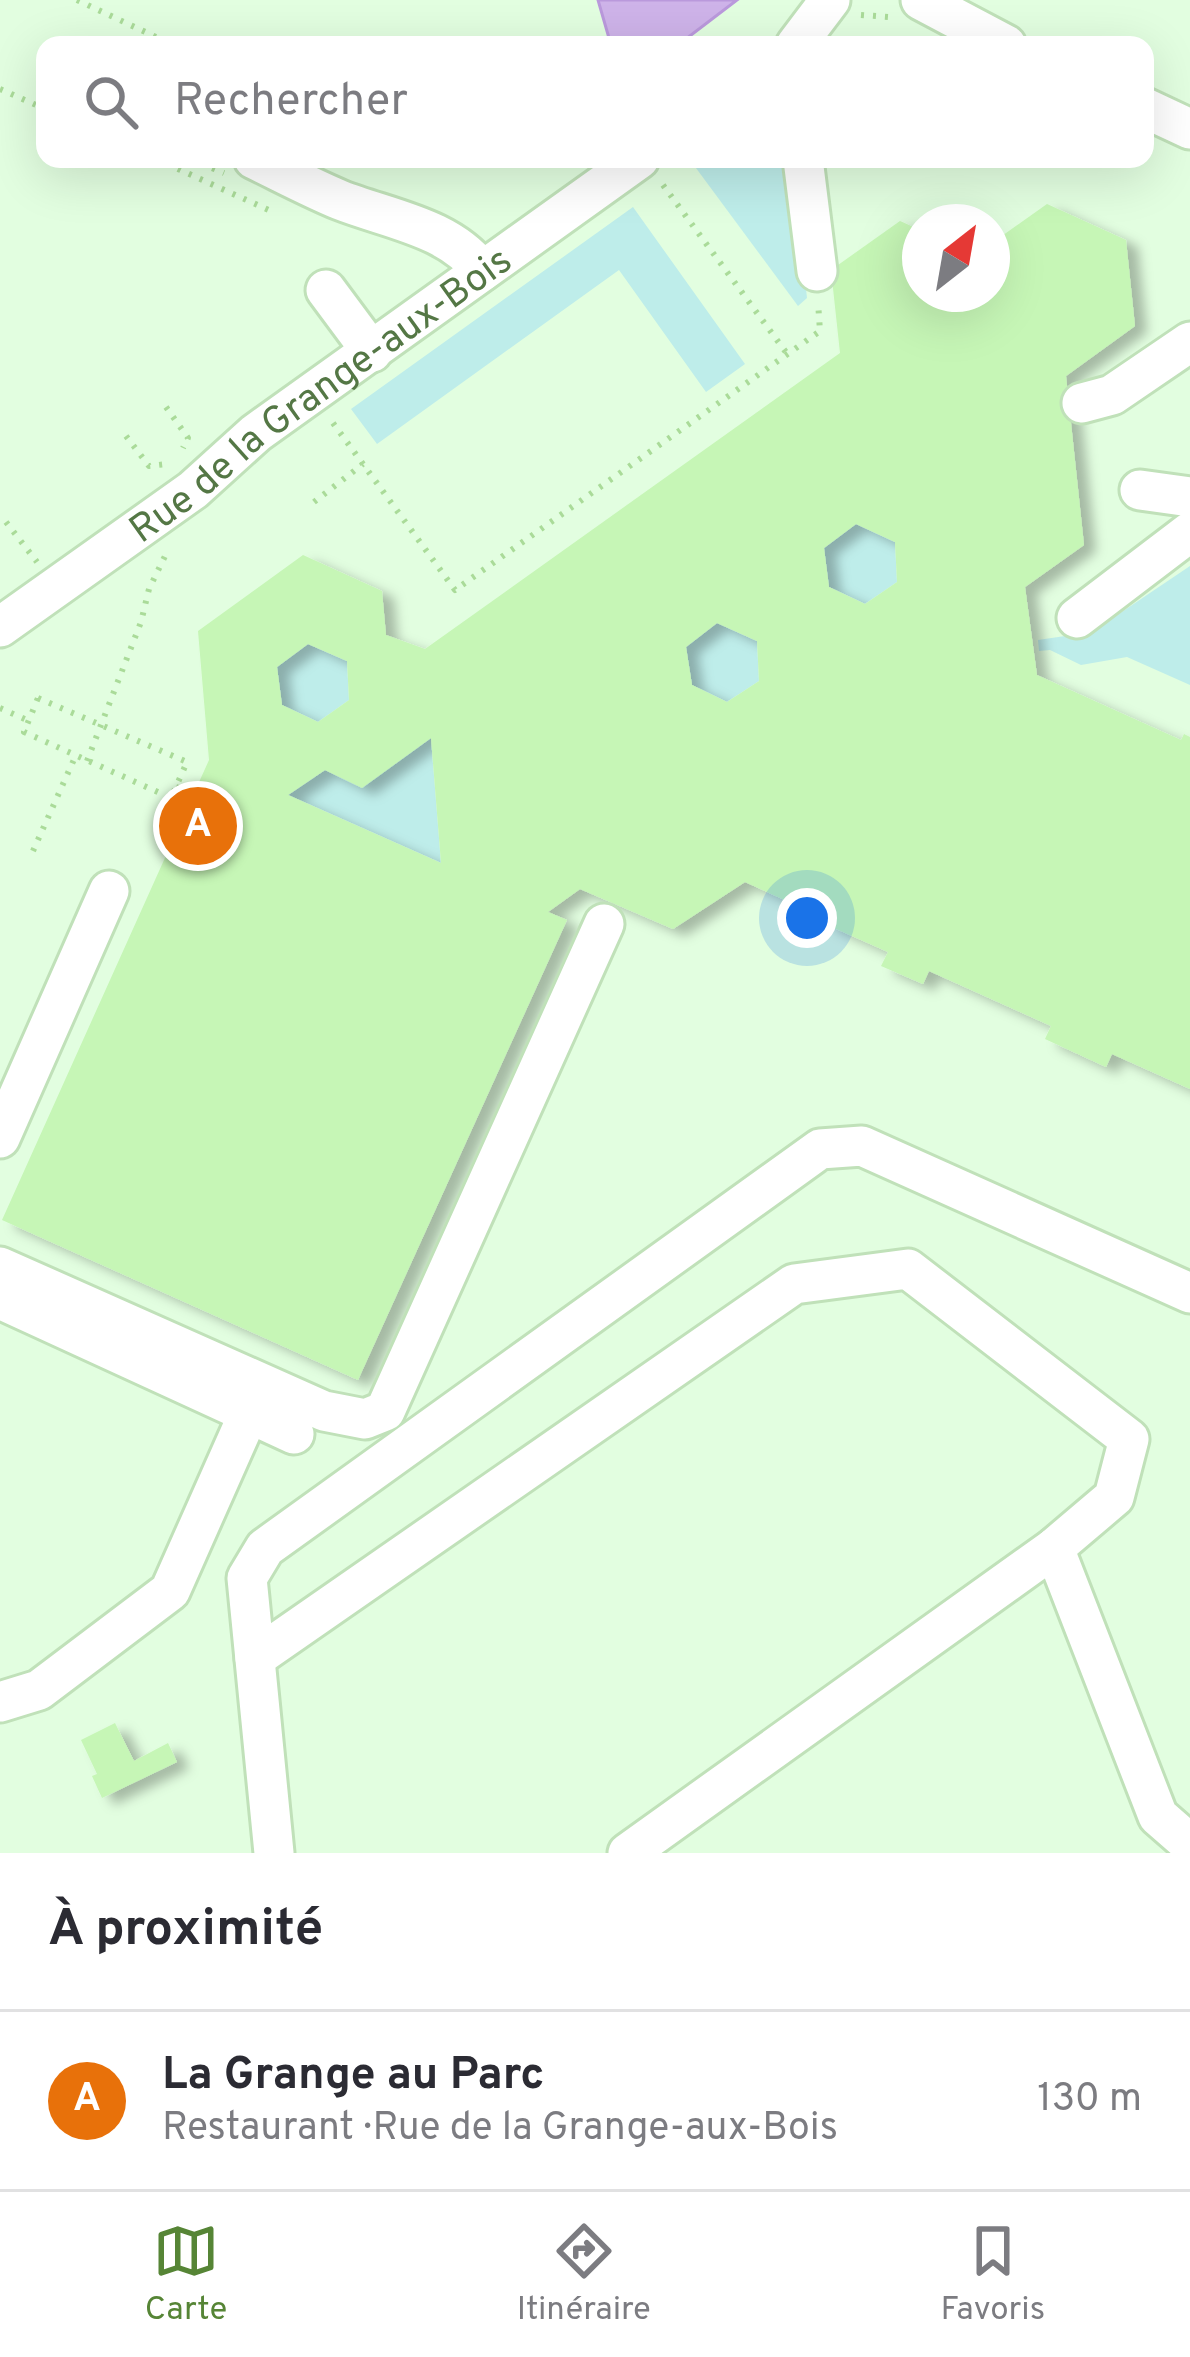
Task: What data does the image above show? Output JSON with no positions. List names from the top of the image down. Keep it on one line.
{"streets":{"street":["Rue de la Grange-aux-Bois"]},"north":"top right","page":{"search":"Rechercher","pins":"A","heading":"À proximité","list":[{"mark":"A","name":"La Grange au Parc","note":"Restaurant · Rue de la Grange-aux-Bois","value":"130 m"}],"nav":["Carte","Itinéraire","Favoris"]}}
